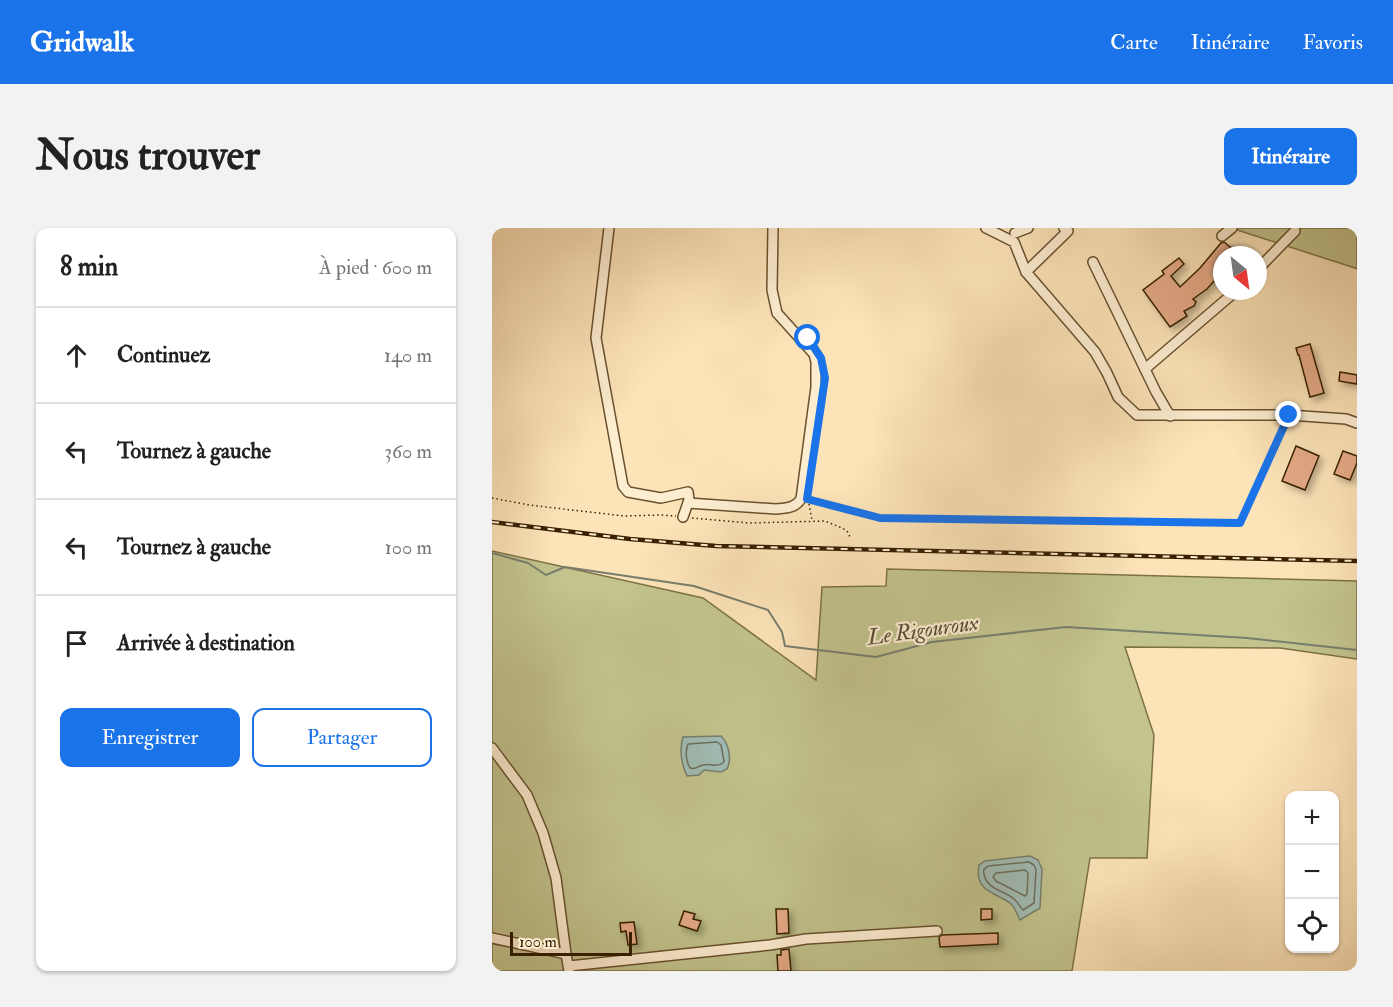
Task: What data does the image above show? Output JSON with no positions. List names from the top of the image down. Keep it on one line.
{"water":["Le Rigouroux"],"scale_bar":"100 m","north":"bottom right","page":{"header":"Gridwalk","nav":["Carte","Itinéraire","Favoris"],"buttons":["Itinéraire",["Enregistrer","Partager"]],"title":"Nous trouver","heading":["8 min","À pied · 600 m"],"list":[["Continuez","140 m"],["Tournez à gauche","360 m"],["Tournez à gauche","100 m"],"Arrivée à destination"],"map_buttons":["+","−"],"scale":"100 m"}}
